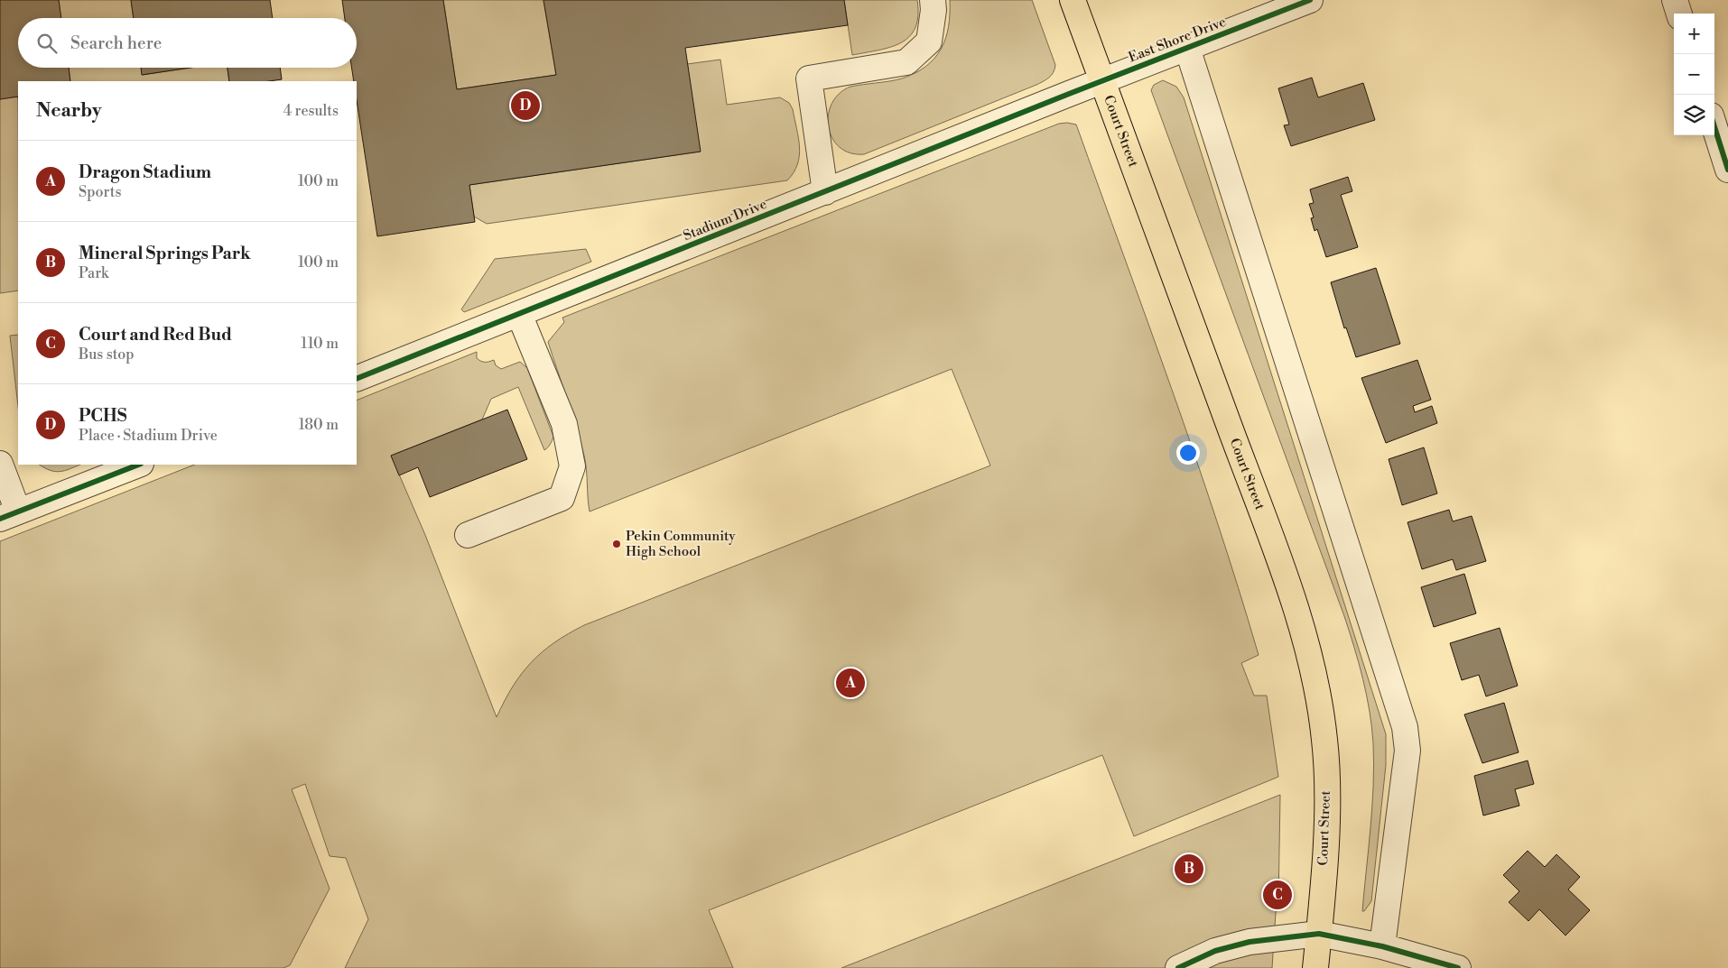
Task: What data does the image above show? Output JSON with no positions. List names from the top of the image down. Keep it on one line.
{"streets":{"main road":["Court Street"],"street":["East Shore Drive","Stadium Drive"]},"crossings":[["East Shore Drive","Court Street"],["East Shore Drive","Stadium Drive"],["Court Street","Stadium Drive"]],"places":["Pekin Community High School"],"page":{"map_buttons":["+","−"],"search":"Search here","heading":["Nearby","4 results"],"pins":["D","A","B","C"],"list":[{"mark":"A","name":"Dragon Stadium","note":"Sports","value":"100 m"},{"mark":"B","name":"Mineral Springs Park","note":"Park","value":"100 m"},{"mark":"C","name":"Court and Red Bud","note":"Bus stop","value":"110 m"},{"mark":"D","name":"PCHS","note":"Place · Stadium Drive","value":"180 m"}]}}
